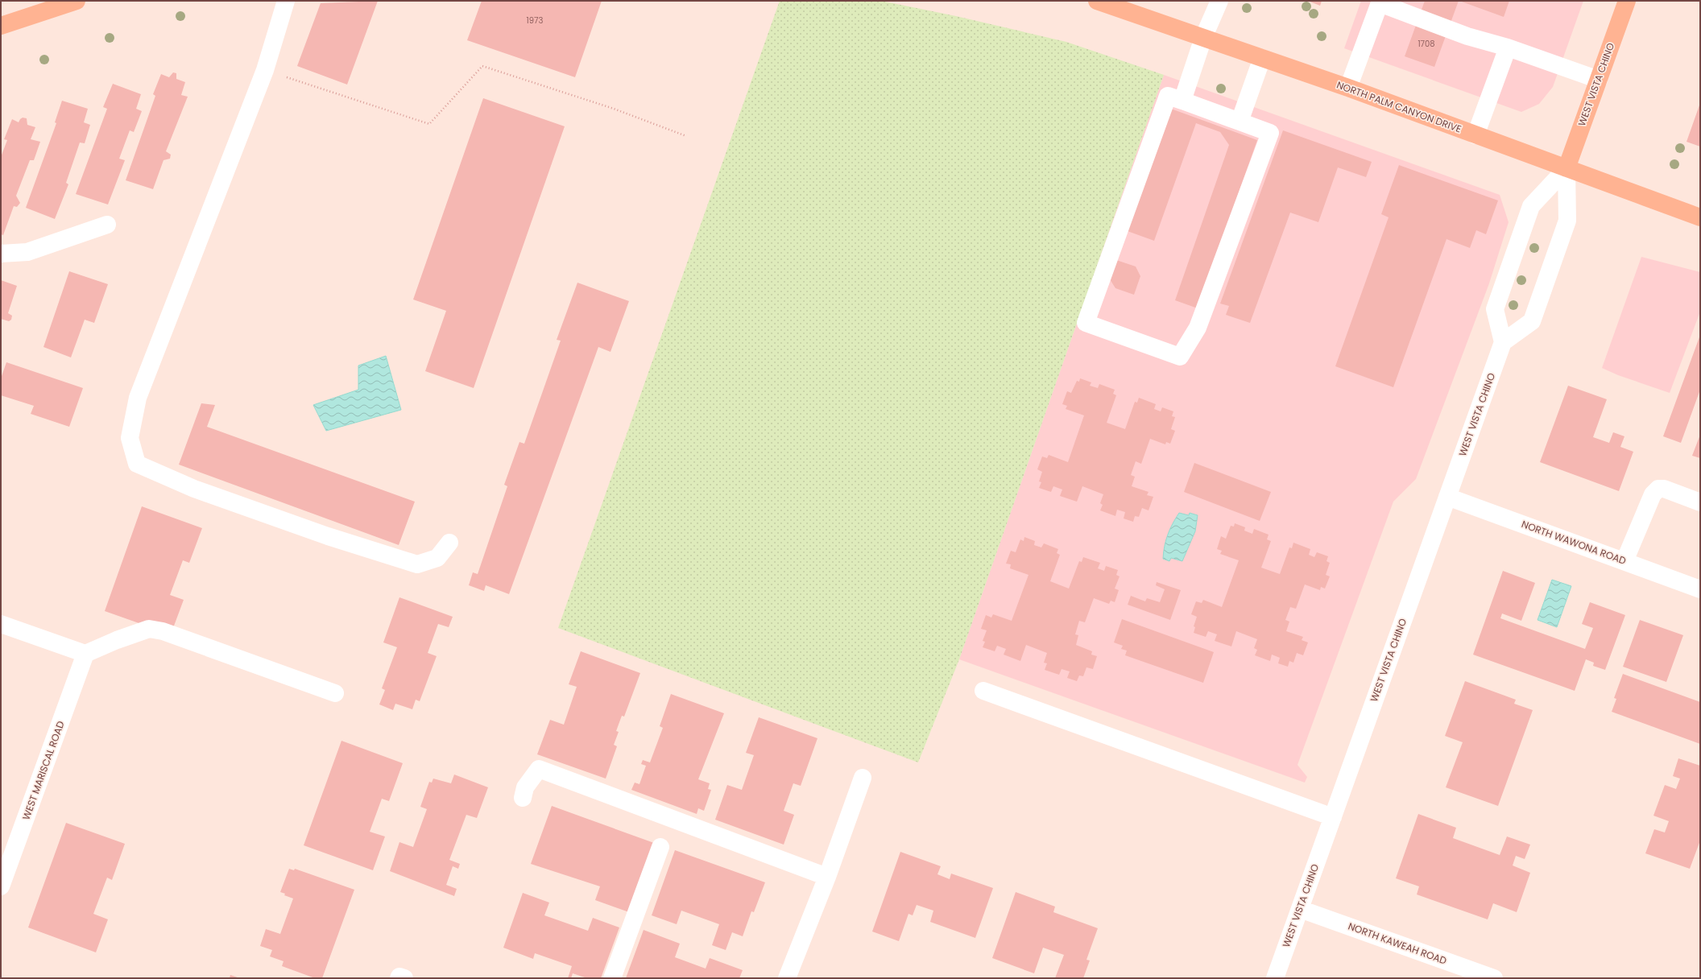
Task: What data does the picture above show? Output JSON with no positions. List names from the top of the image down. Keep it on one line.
{"streets":{"main road":["WEST VISTA CHINO","NORTH PALM CANYON DRIVE"],"street":["NORTH WAWONA ROAD","WEST MARISCAL ROAD","NORTH KAWEAH ROAD"]},"crossings":[["WEST VISTA CHINO","NORTH PALM CANYON DRIVE"],["WEST VISTA CHINO","NORTH WAWONA ROAD"],["WEST VISTA CHINO","NORTH KAWEAH ROAD"]],"house_numbers":["1973","1708"]}
